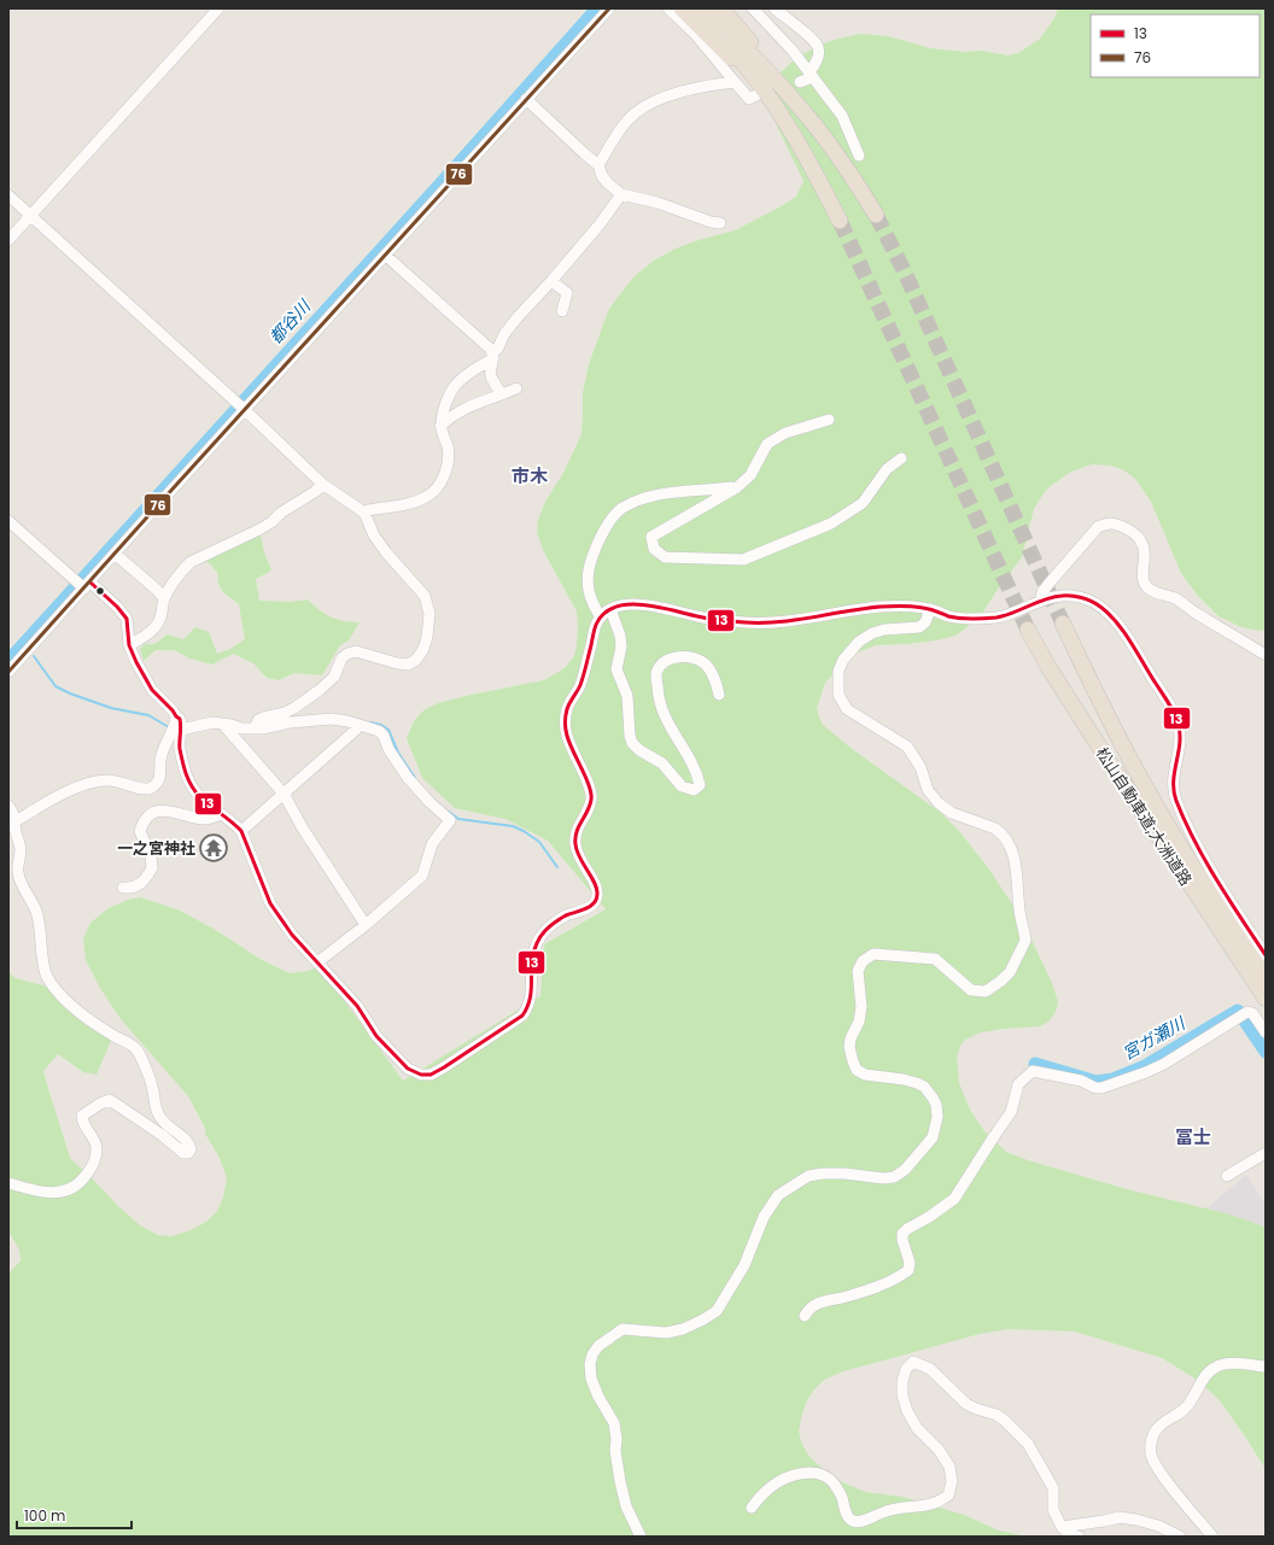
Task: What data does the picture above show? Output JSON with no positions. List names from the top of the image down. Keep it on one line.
{"streets":{"highway":["松山自動車道;大洲道路"]},"districts":["市木","冨士"],"water":["都谷川","宮ガ瀬川"],"places":{"temple":["一之宮神社"]},"lines":["transit line 76","transit line 13"],"legend":["13","76"],"scale_bar":"100 m"}
